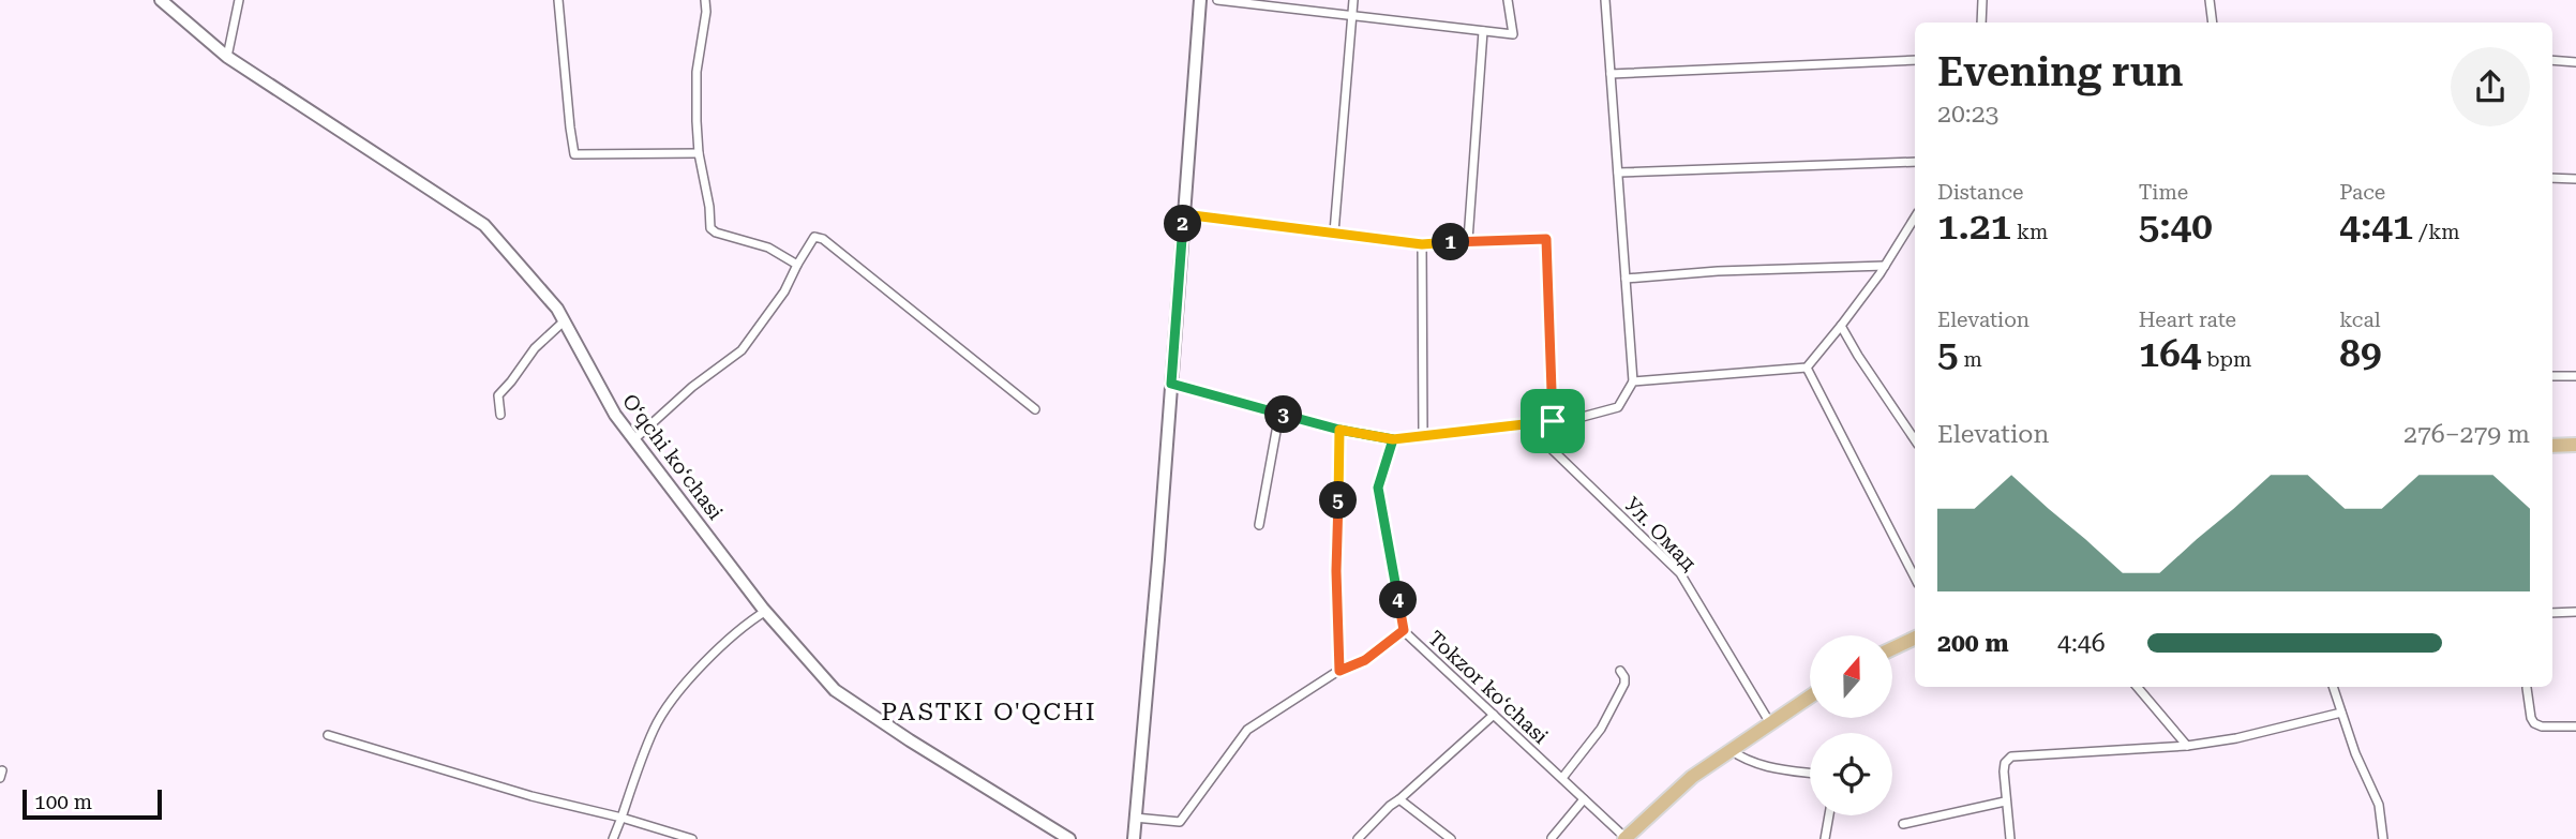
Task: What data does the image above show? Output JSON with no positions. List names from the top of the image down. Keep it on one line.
{"streets":{"main road":["Oʻqchi koʻchasi"],"street":["Ул. Омад","Tokzor koʻchasi"]},"districts":["PASTKI O'QCHI"],"scale_bar":"100 m","north":"top","page":{"heading":["Evening run","20:23"],"stats":[["Distance","1.21 km"],["Time","5:40"],["Pace","4:41 /km"],["Elevation","5 m"],["Heart rate","164 bpm"],["kcal","89"]],"pins":["2","1","3","5","4"],"chart":["Elevation","276–279 m"],"list":[{"name":"200 m","note":"4:46"}],"scale":"100 m"}}
